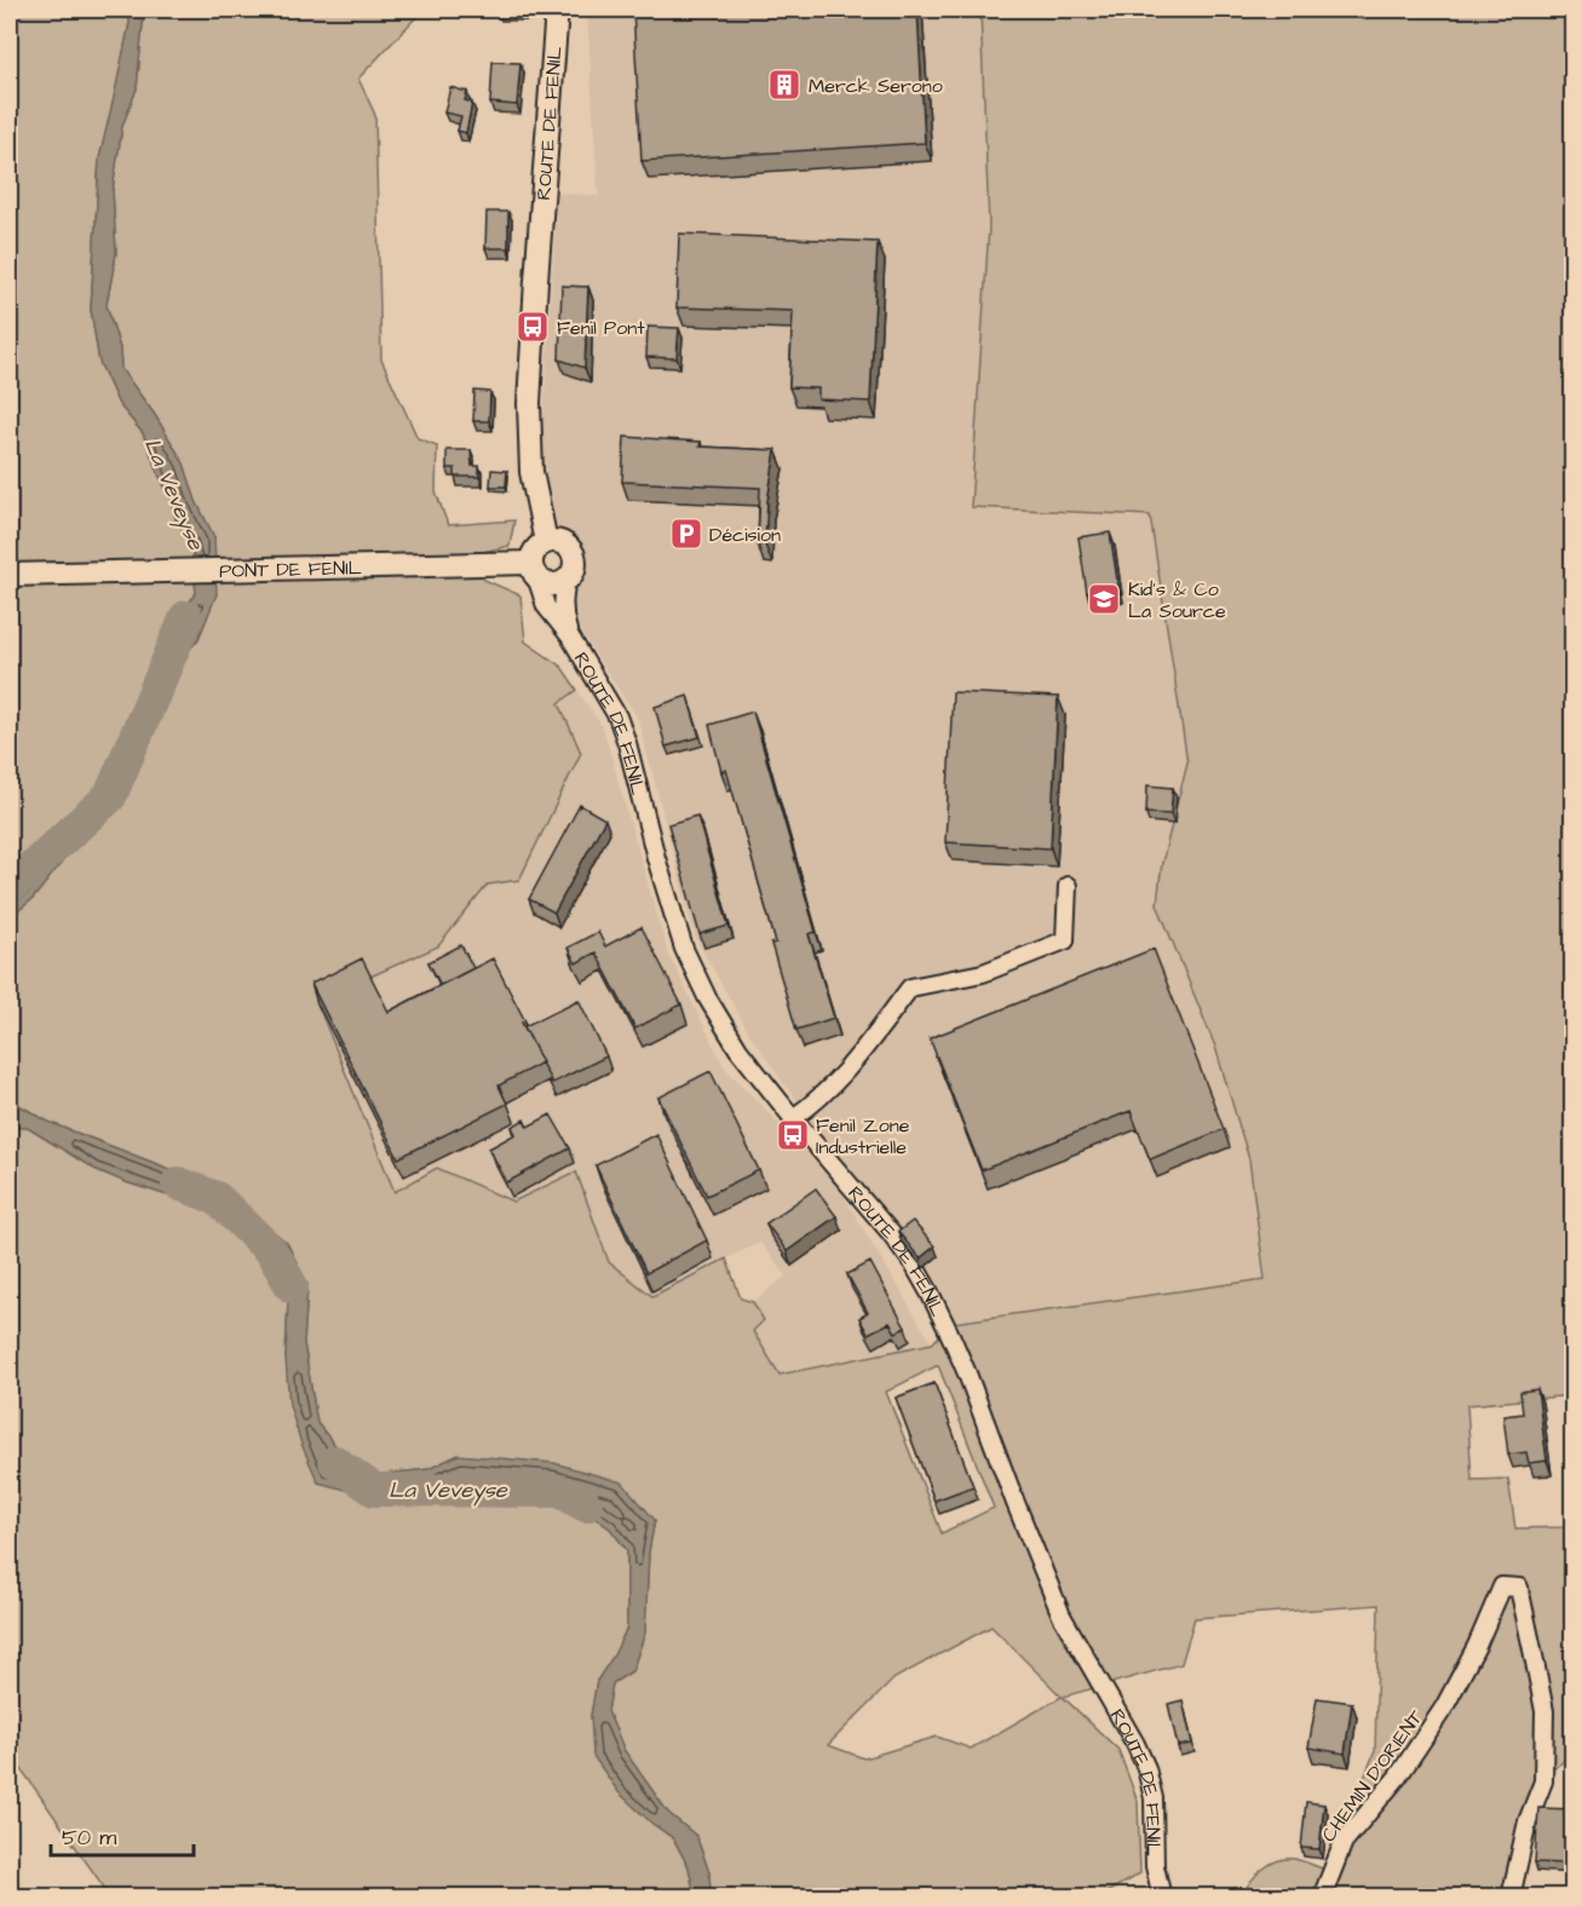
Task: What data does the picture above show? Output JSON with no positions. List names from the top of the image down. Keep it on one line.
{"streets":{"street":["ROUTE DE FENIL","PONT DE FENIL","CHEMIN D'ORIENT"]},"crossings":[["ROUTE DE FENIL","PONT DE FENIL"]],"water":["La Veveyse"],"places":{"building":["Merck Serono"],"bus stop":["Fenil Pont","Fenil Zone Industrielle"],"parking":["Décision"],"school or university":["Kid's & Co La Source"]},"scale_bar":"50 m"}
